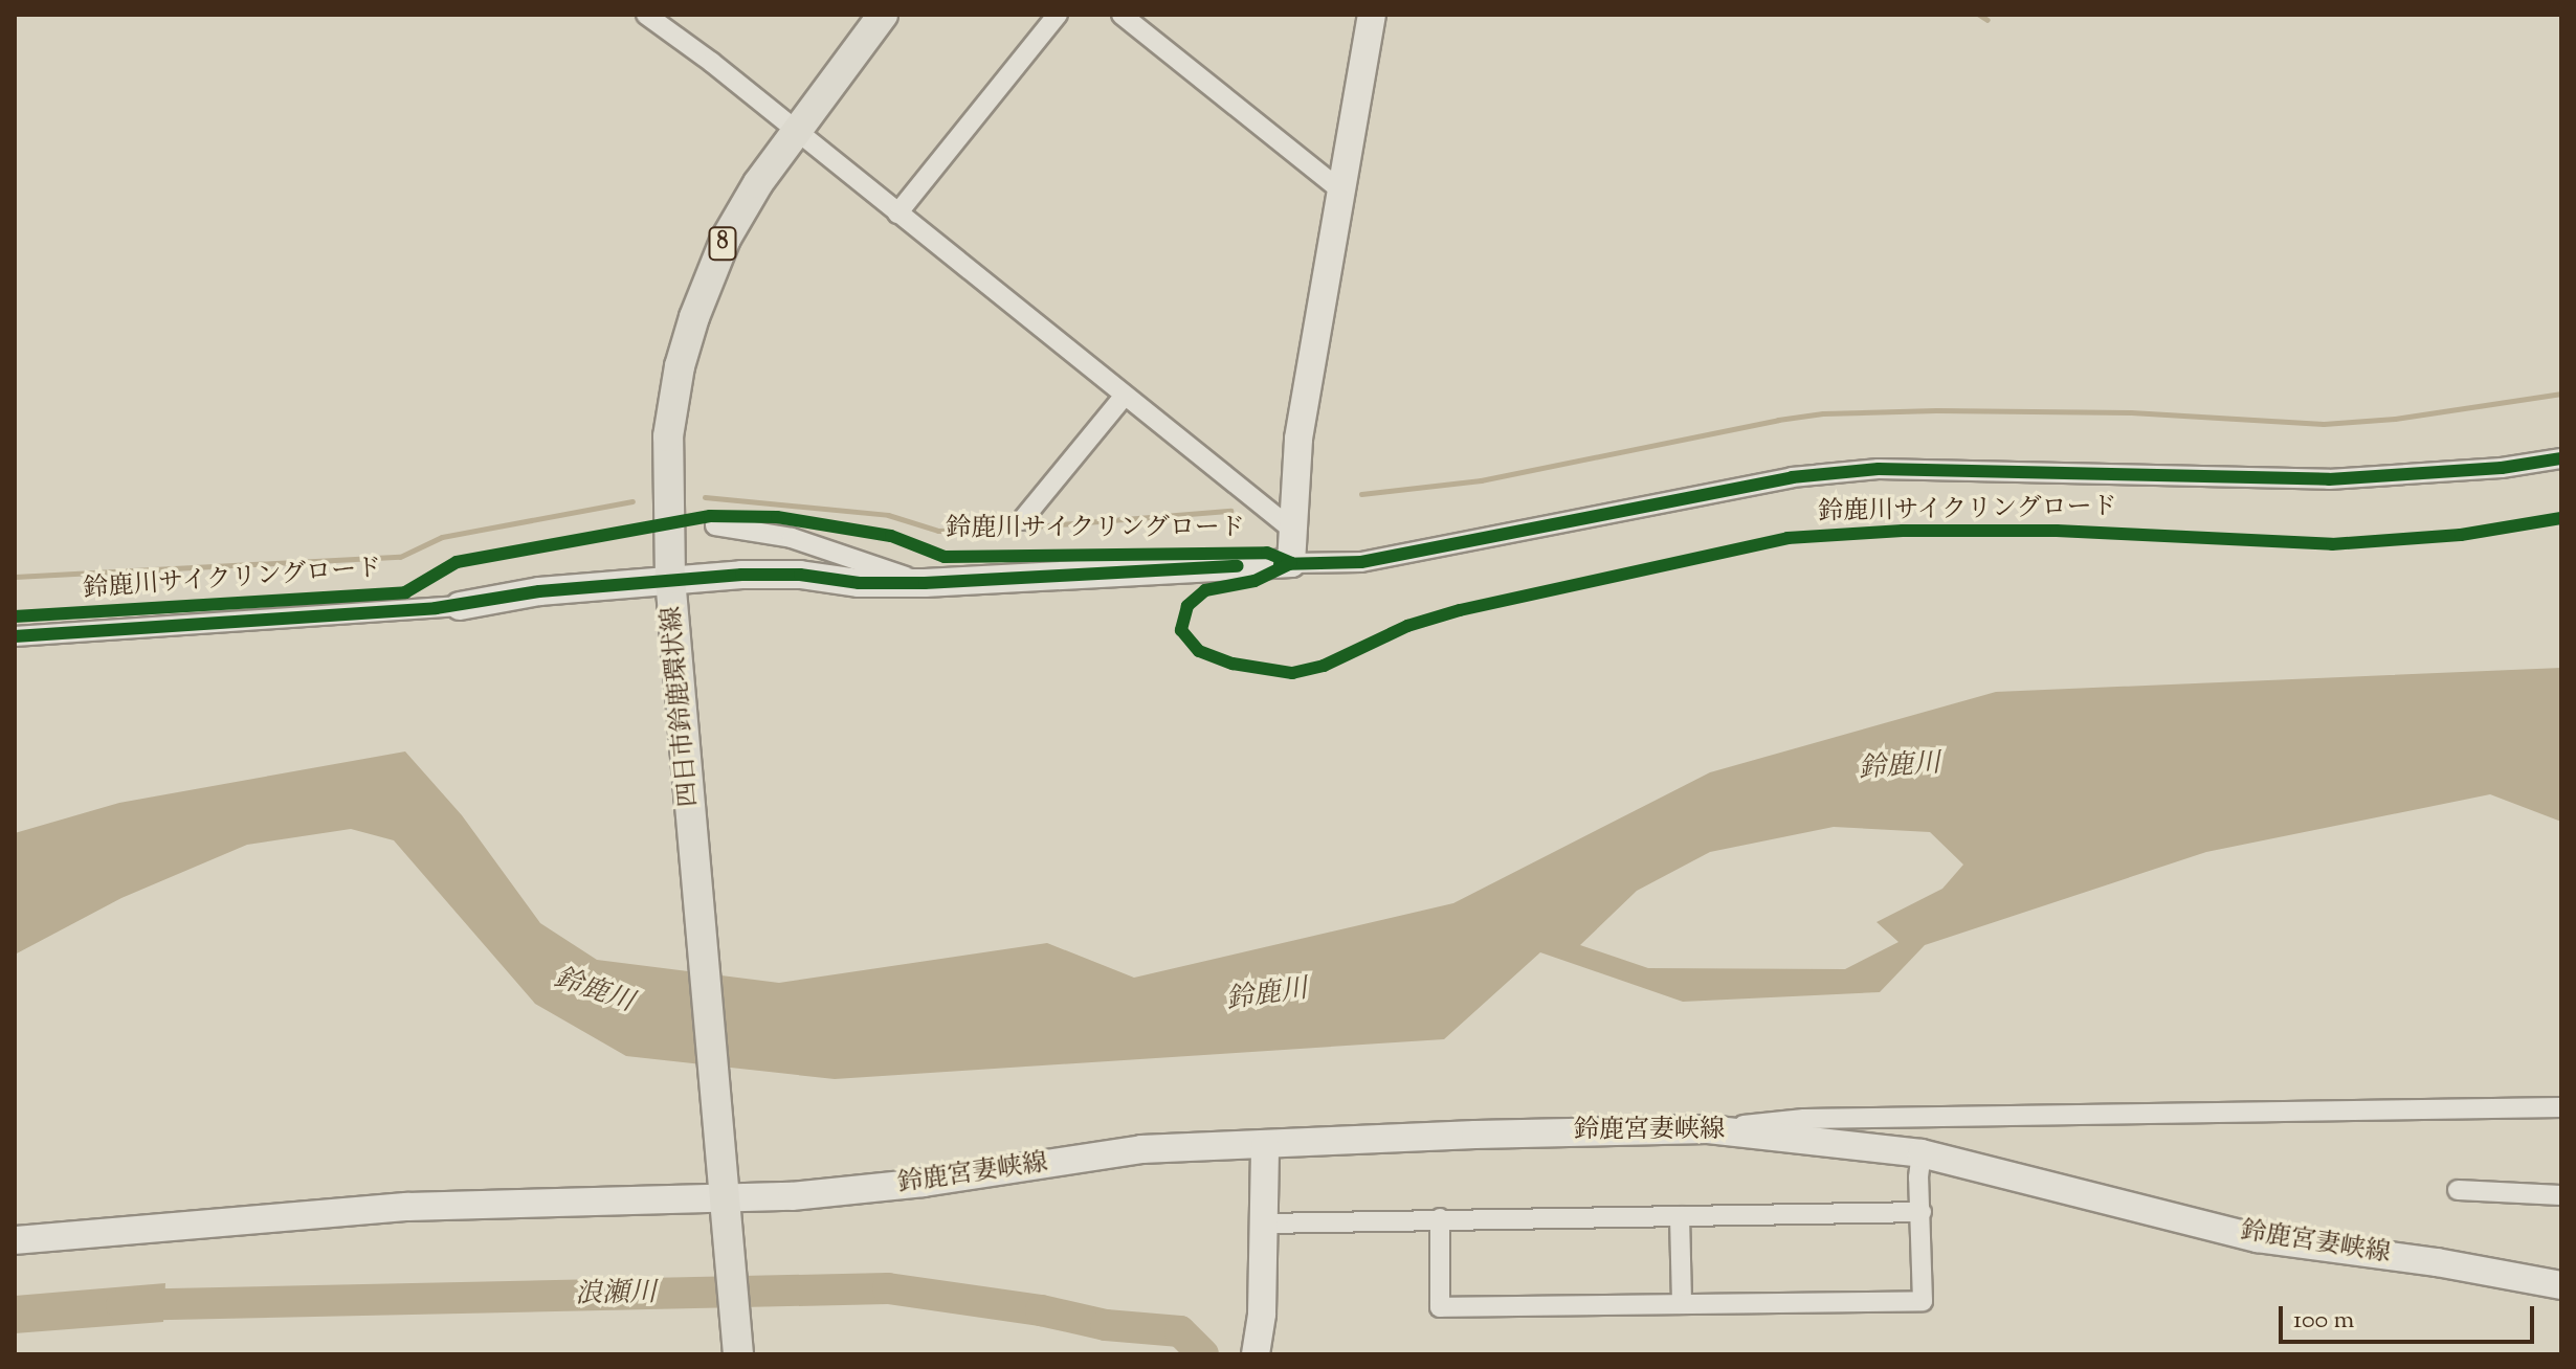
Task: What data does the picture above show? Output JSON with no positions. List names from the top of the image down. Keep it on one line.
{"streets":{"main road":["8","四日市鈴鹿環状線"],"street":["鈴鹿宮妻峡線"],"cycle path":["鈴鹿川サイクリングロード"]},"crossings":[["四日市鈴鹿環状線","鈴鹿宮妻峡線"]],"water":["鈴鹿川","浪瀬川"],"scale_bar":"100 m"}
